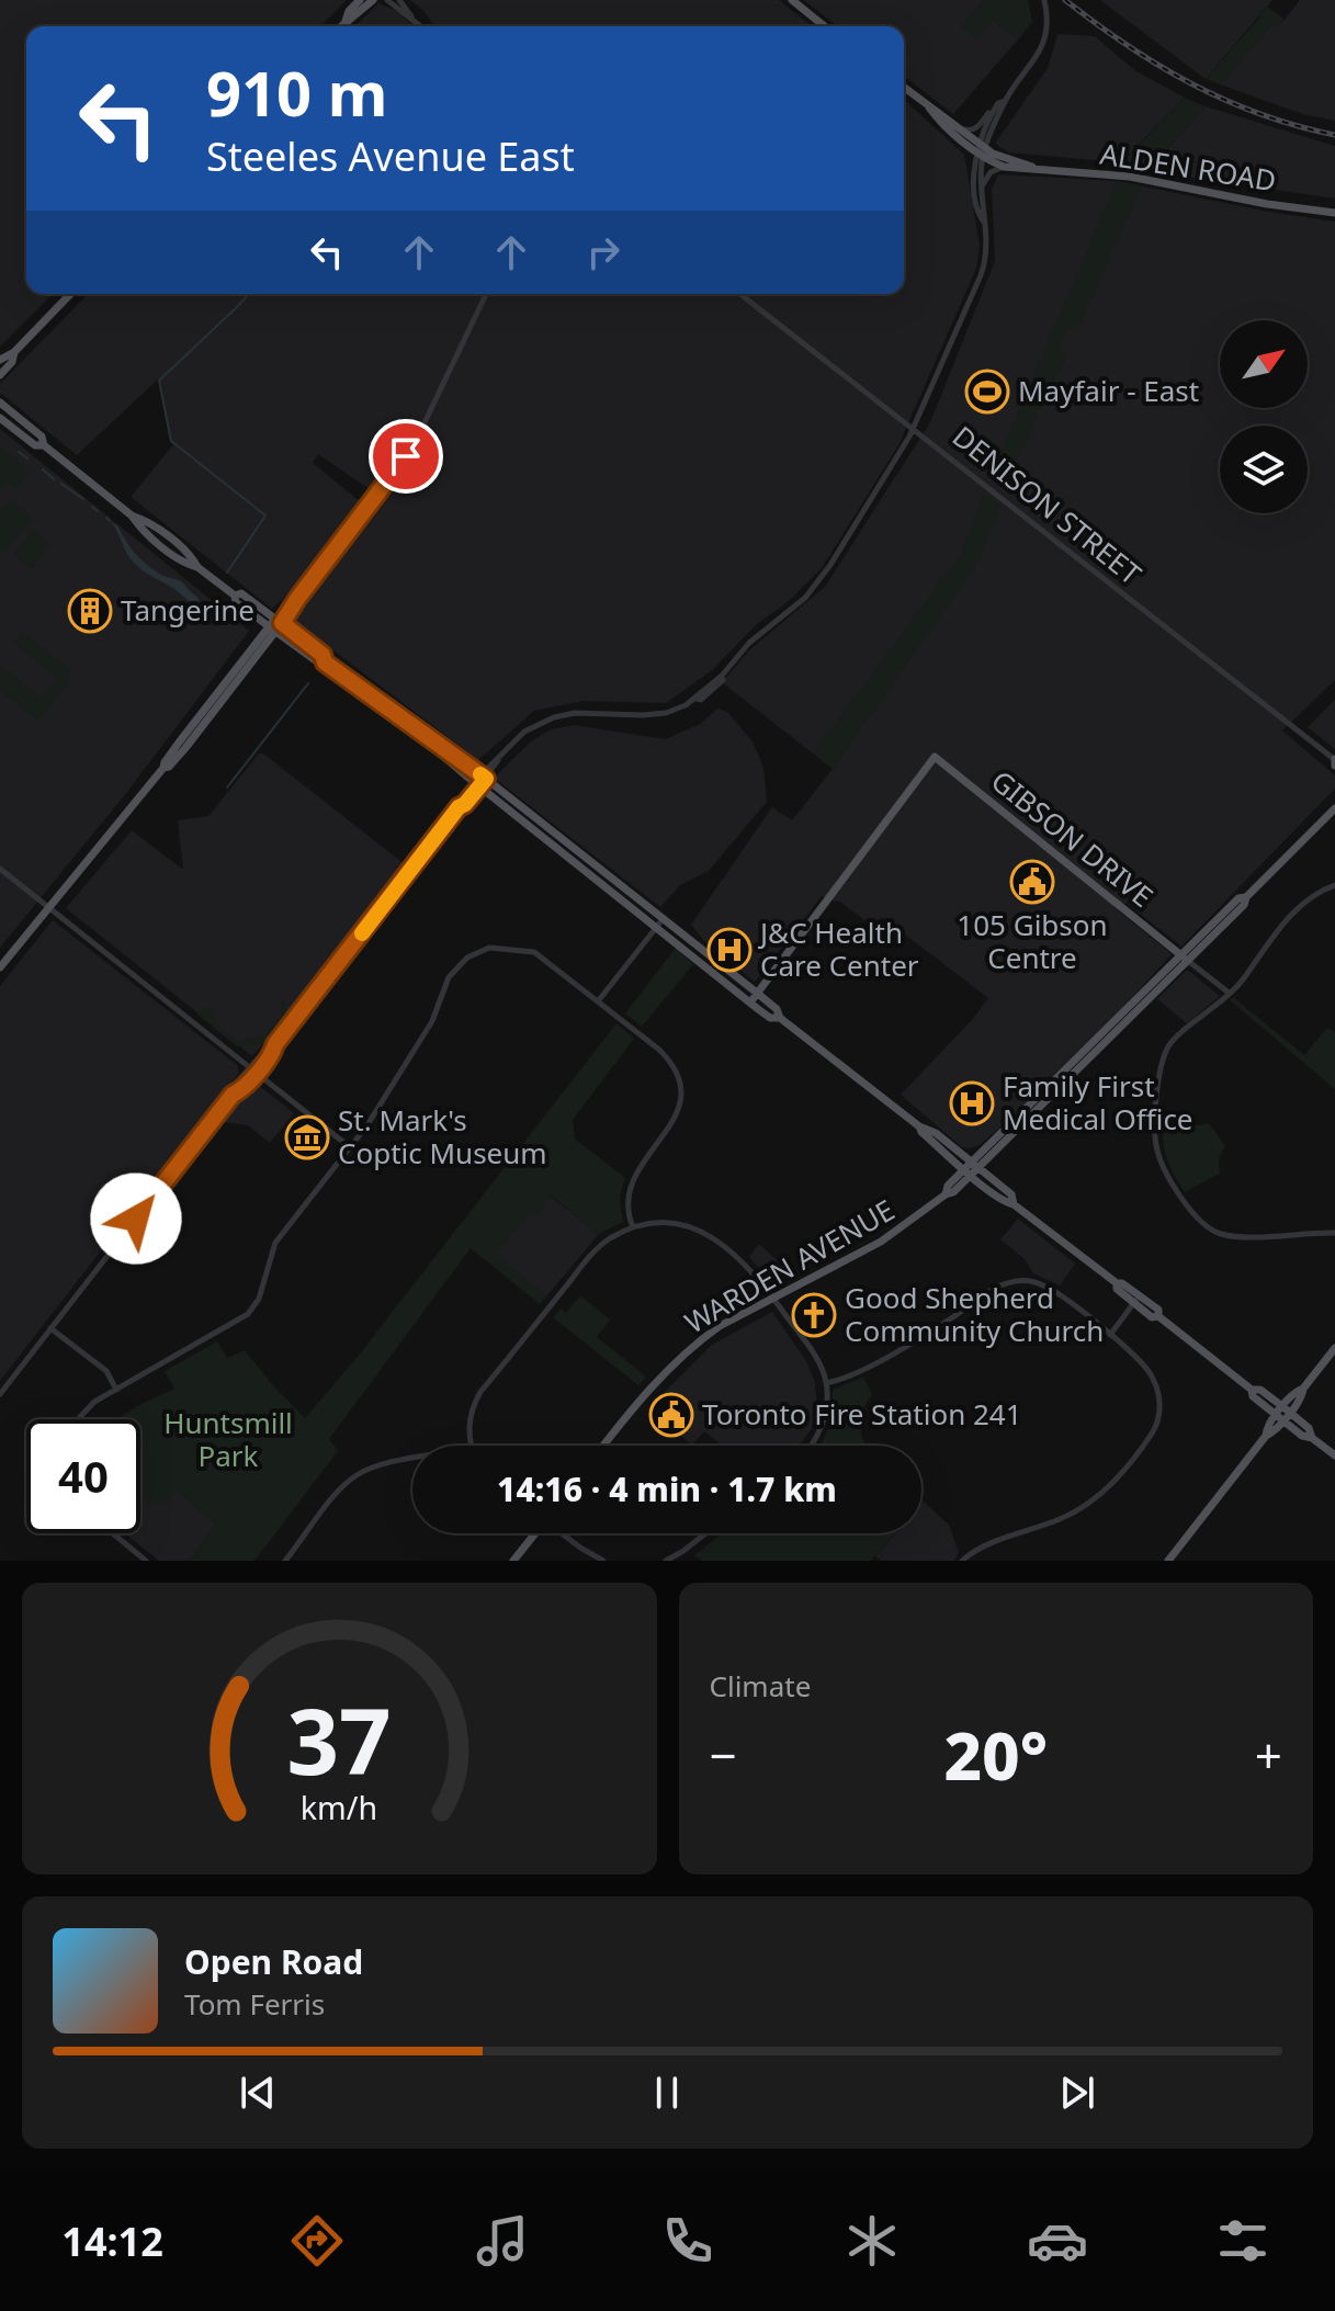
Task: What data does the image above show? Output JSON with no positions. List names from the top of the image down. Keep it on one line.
{"streets":{"main road":["ALDEN ROAD","GIBSON DRIVE","WARDEN AVENUE"],"street":["DENISON STREET"]},"crossings":[["GIBSON DRIVE","WARDEN AVENUE"]],"parks":["Huntsmill Park"],"places":{"sports":["Mayfair - East"],"building":["Tangerine"],"public building":["105 Gibson Centre","Toronto Fire Station 241"],"hospital":["J&C Health Care Center","Family First Medical Office"],"museum":["St. Mark's Coptic Museum"],"church":["Good Shepherd Community Church"]},"north":"top right","page":{"turn":["910 m","Steeles Avenue East"],"limit":"40","trip":"14:16 · 4 min · 1.7 km","tile":"Climate","heat":["−","20°","+"],"song":["Open Road","Tom Ferris"],"tabs":"14:12","gauge":["37","km/h"]}}
